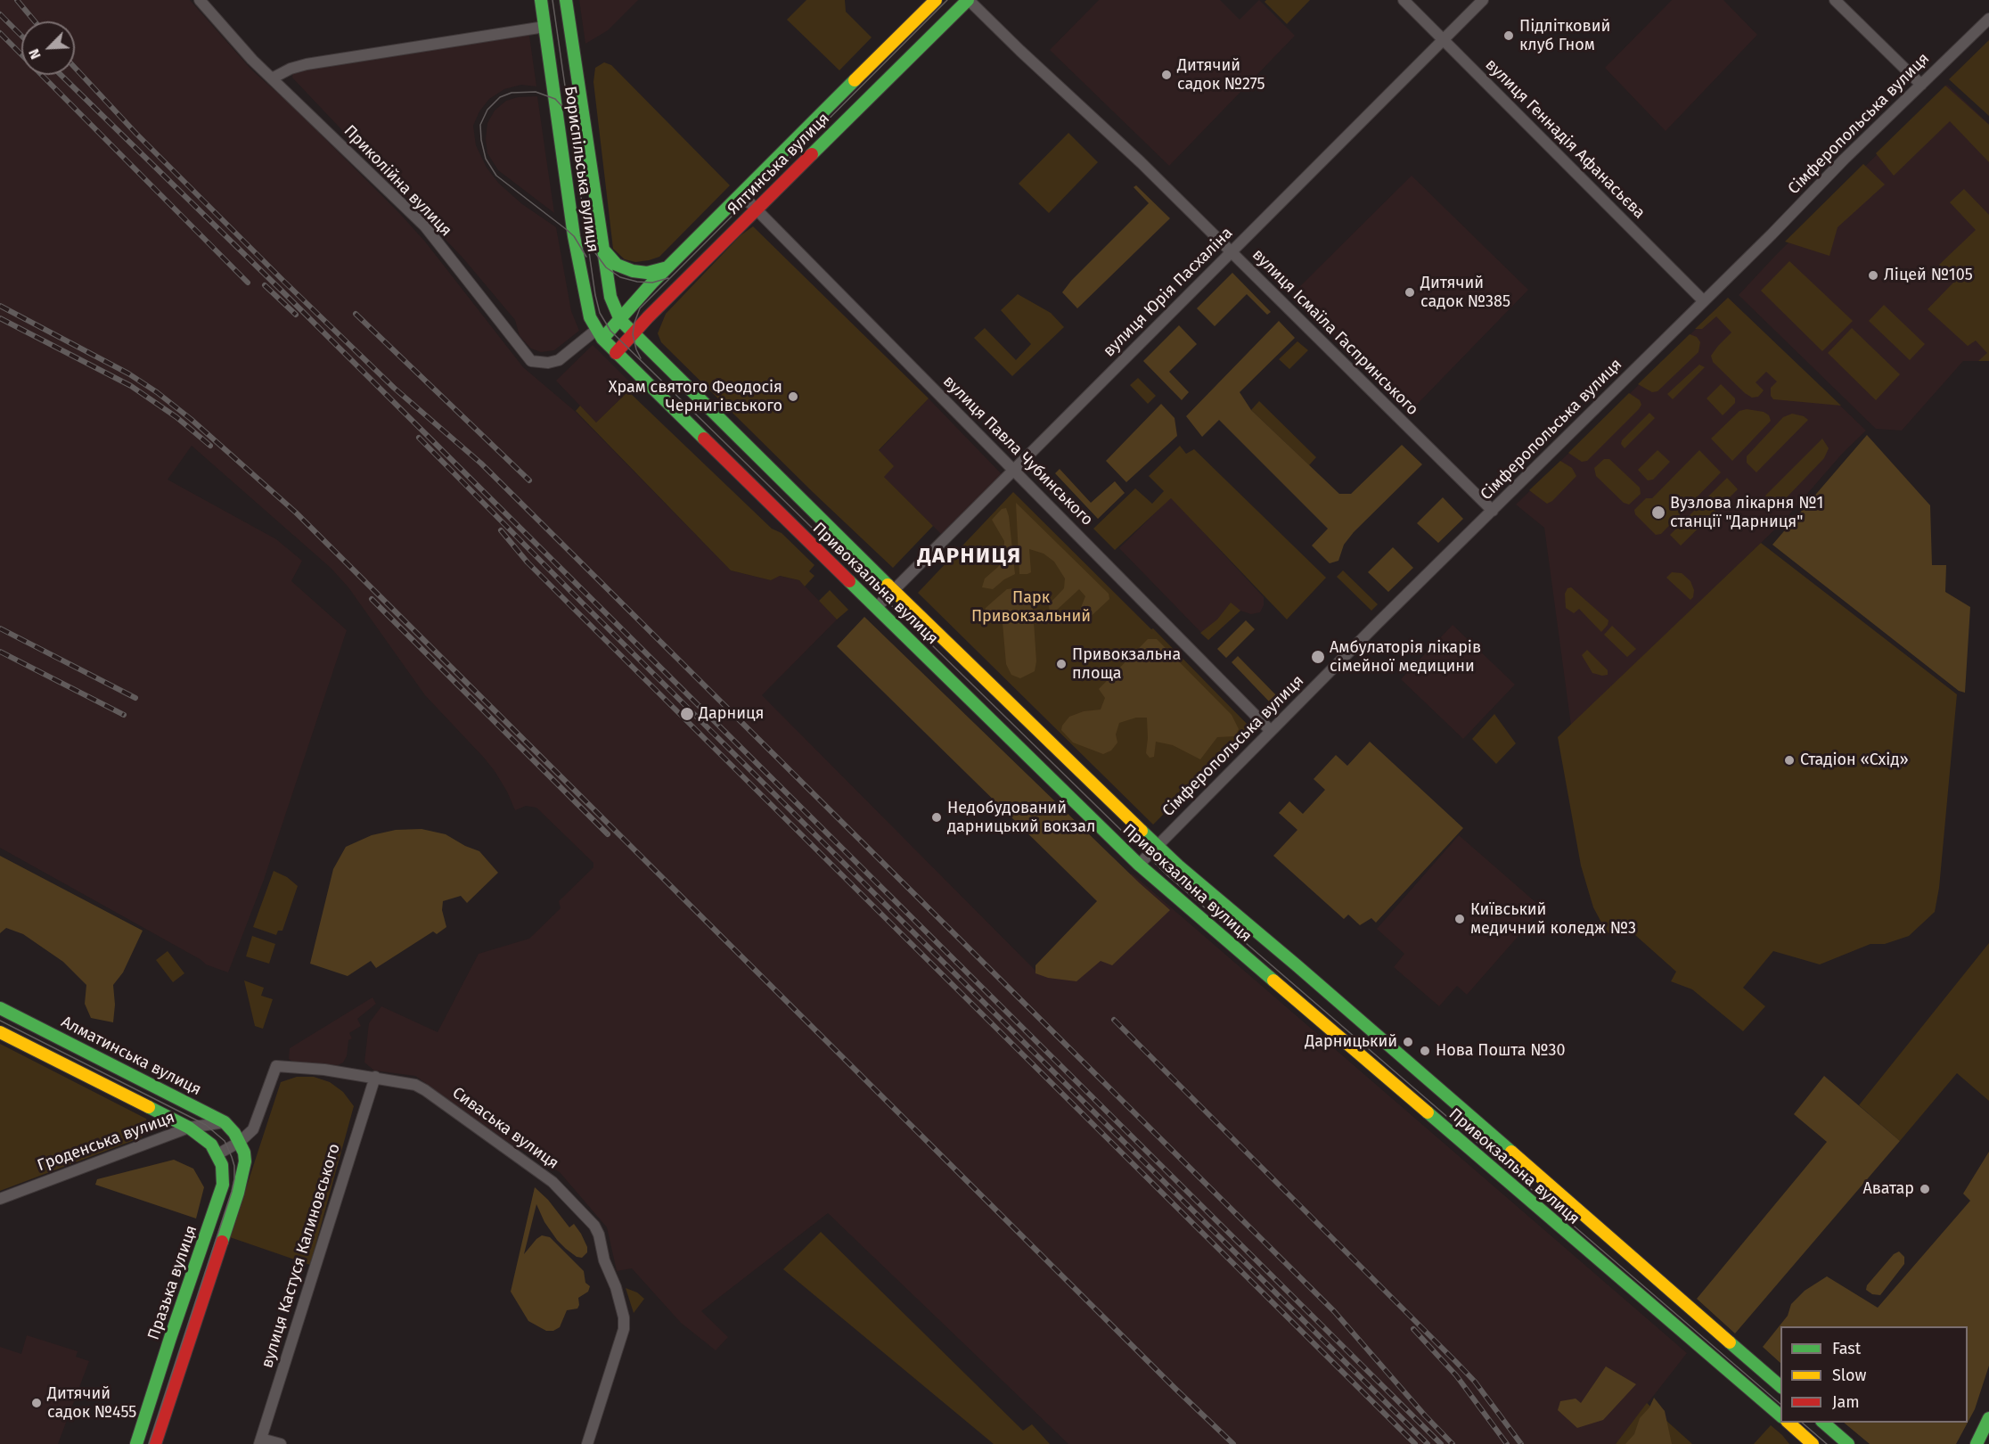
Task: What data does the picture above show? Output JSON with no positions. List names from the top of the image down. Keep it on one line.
{"streets":{"main road":["Ялтинська вулиця","Бориспільська вулиця","Привокзальна вулиця","Алматинська вулиця","Празька вулиця"],"street":["Сімферопольська вулиця","вулиця Геннадія Афанасьєва","Приколійна вулиця","вулиця Юрія Пасхаліна","вулиця Ісмаїла Гаспринського","вулиця Павла Чубинського","Сиваська вулиця","Гроденська вулиця","вулиця Кастуся Калиновського"]},"crossings":[["Сімферопольська вулиця","вулиця Геннадія Афанасьєва"],["Сімферопольська вулиця","вулиця Ісмаїла Гаспринського"],["Сімферопольська вулиця","вулиця Павла Чубинського"],["Сімферопольська вулиця","Привокзальна вулиця"],["вулиця Геннадія Афанасьєва","вулиця Юрія Пасхаліна"],["Ялтинська вулиця","Бориспільська вулиця"],["Ялтинська вулиця","Приколійна вулиця"],["Ялтинська вулиця","вулиця Ісмаїла Гаспринського"],["Ялтинська вулиця","вулиця Павла Чубинського"],["Ялтинська вулиця","Привокзальна вулиця"],["Бориспільська вулиця","Приколійна вулиця"],["Бориспільська вулиця","Привокзальна вулиця"],["Приколійна вулиця","Привокзальна вулиця"],["вулиця Юрія Пасхаліна","вулиця Ісмаїла Гаспринського"],["вулиця Юрія Пасхаліна","вулиця Павла Чубинського"],["вулиця Юрія Пасхаліна","Привокзальна вулиця"],["Алматинська вулиця","Сиваська вулиця"],["Алматинська вулиця","Гроденська вулиця"],["Алматинська вулиця","Празька вулиця"],["Сиваська вулиця","вулиця Кастуся Калиновського"],["Сиваська вулиця","Празька вулиця"]],"districts":["ДАРНИЦЯ"],"parks":["Парк Привокзальний"],"places":["Підлітковий клуб Гном","Дитячий садок №275","Ліцей №105","Дитячий садок №385","Храм святого Феодосія Чернигівського","Вузлова лікарня №1 станції \"Дарниця\"","Амбулаторія лікарів сімейної медицини","Привокзальна площа","Дарниця","Стадіон «Схід»","Недобудований дарницький вокзал","Київський медичний коледж №3","Дарницький","Нова Пошта №30","Аватар","Дитячий садок №455"],"legend":["Fast","Slow","Jam"],"north":"bottom left"}
